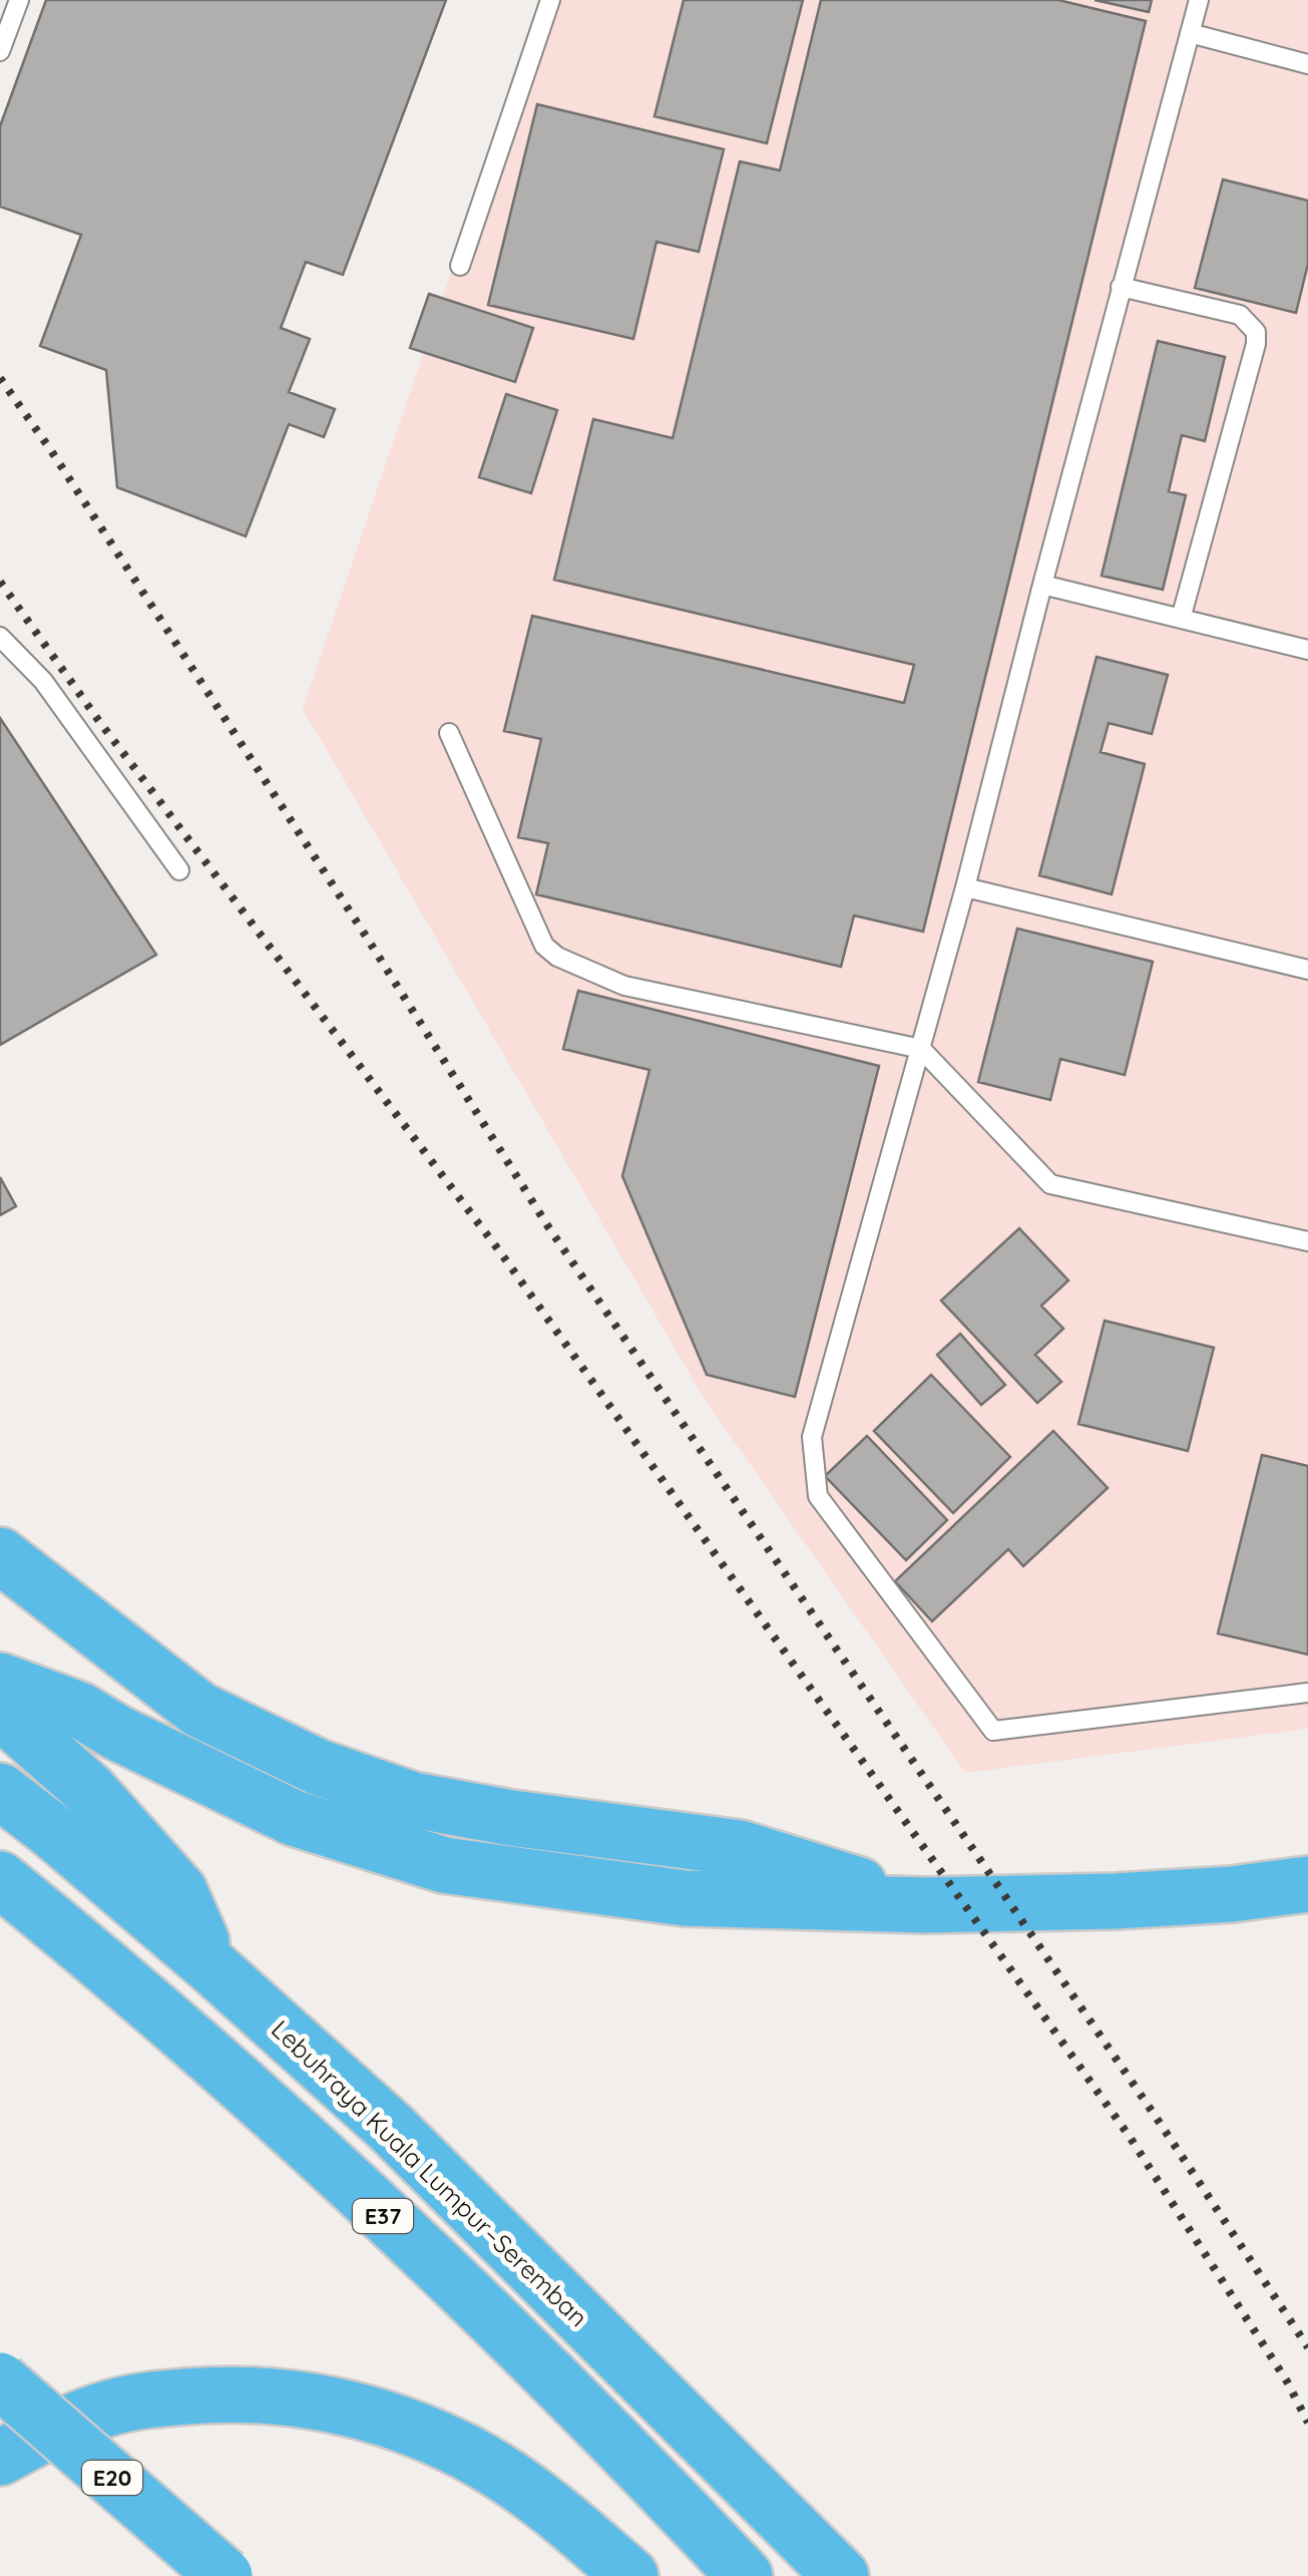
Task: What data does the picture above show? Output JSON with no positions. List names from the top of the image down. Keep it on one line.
{"streets":{"highway":["Lebuhraya Kuala Lumpur–Seremban","E37","E20"]}}
